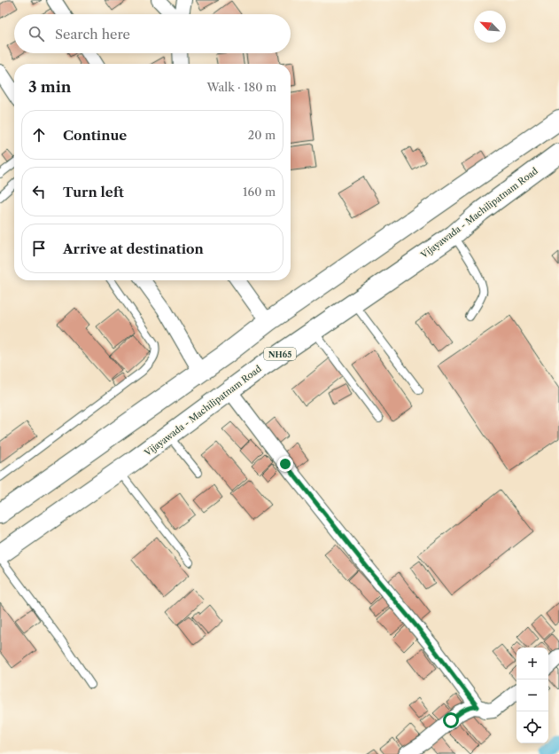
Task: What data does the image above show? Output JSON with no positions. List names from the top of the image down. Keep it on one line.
{"streets":{"highway":["Vijayawada - Machilipatnam Road","NH65"]},"north":"top left","page":{"search":"Search here","heading":["3 min","Walk · 180 m"],"list":[["Continue","20 m"],["Turn left","160 m"],"Arrive at destination"],"map_buttons":["+","−"]}}
